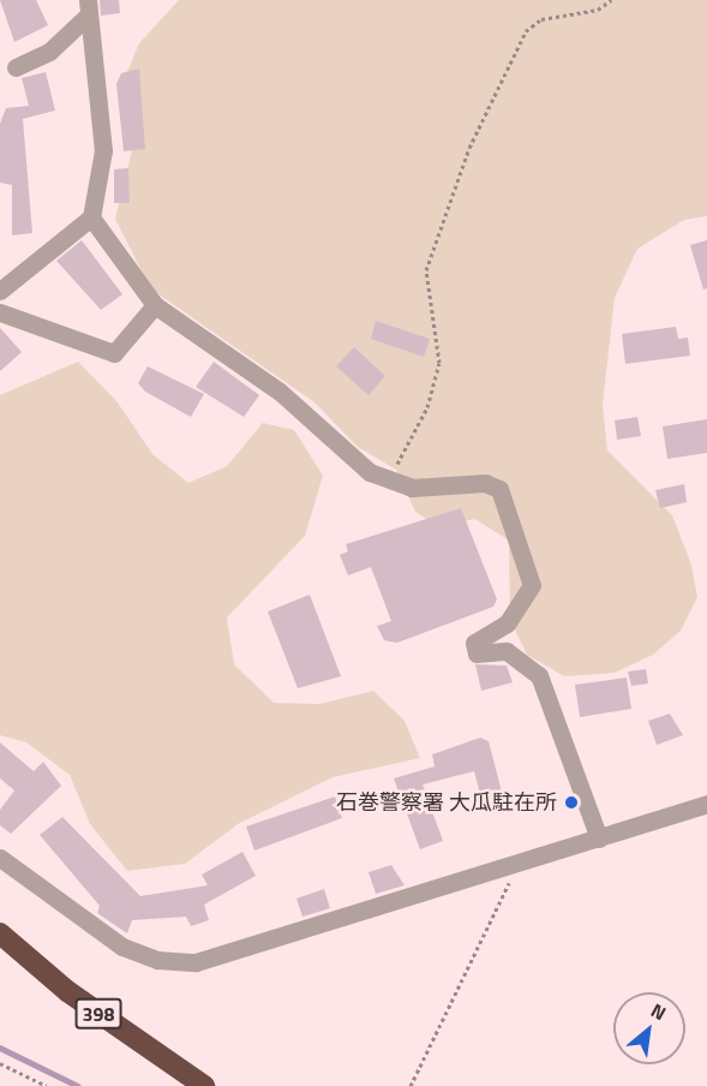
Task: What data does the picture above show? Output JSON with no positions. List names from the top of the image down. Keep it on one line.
{"streets":{"highway":["398"]},"places":["石巻警察署 大瓜駐在所"],"north":"top right"}
